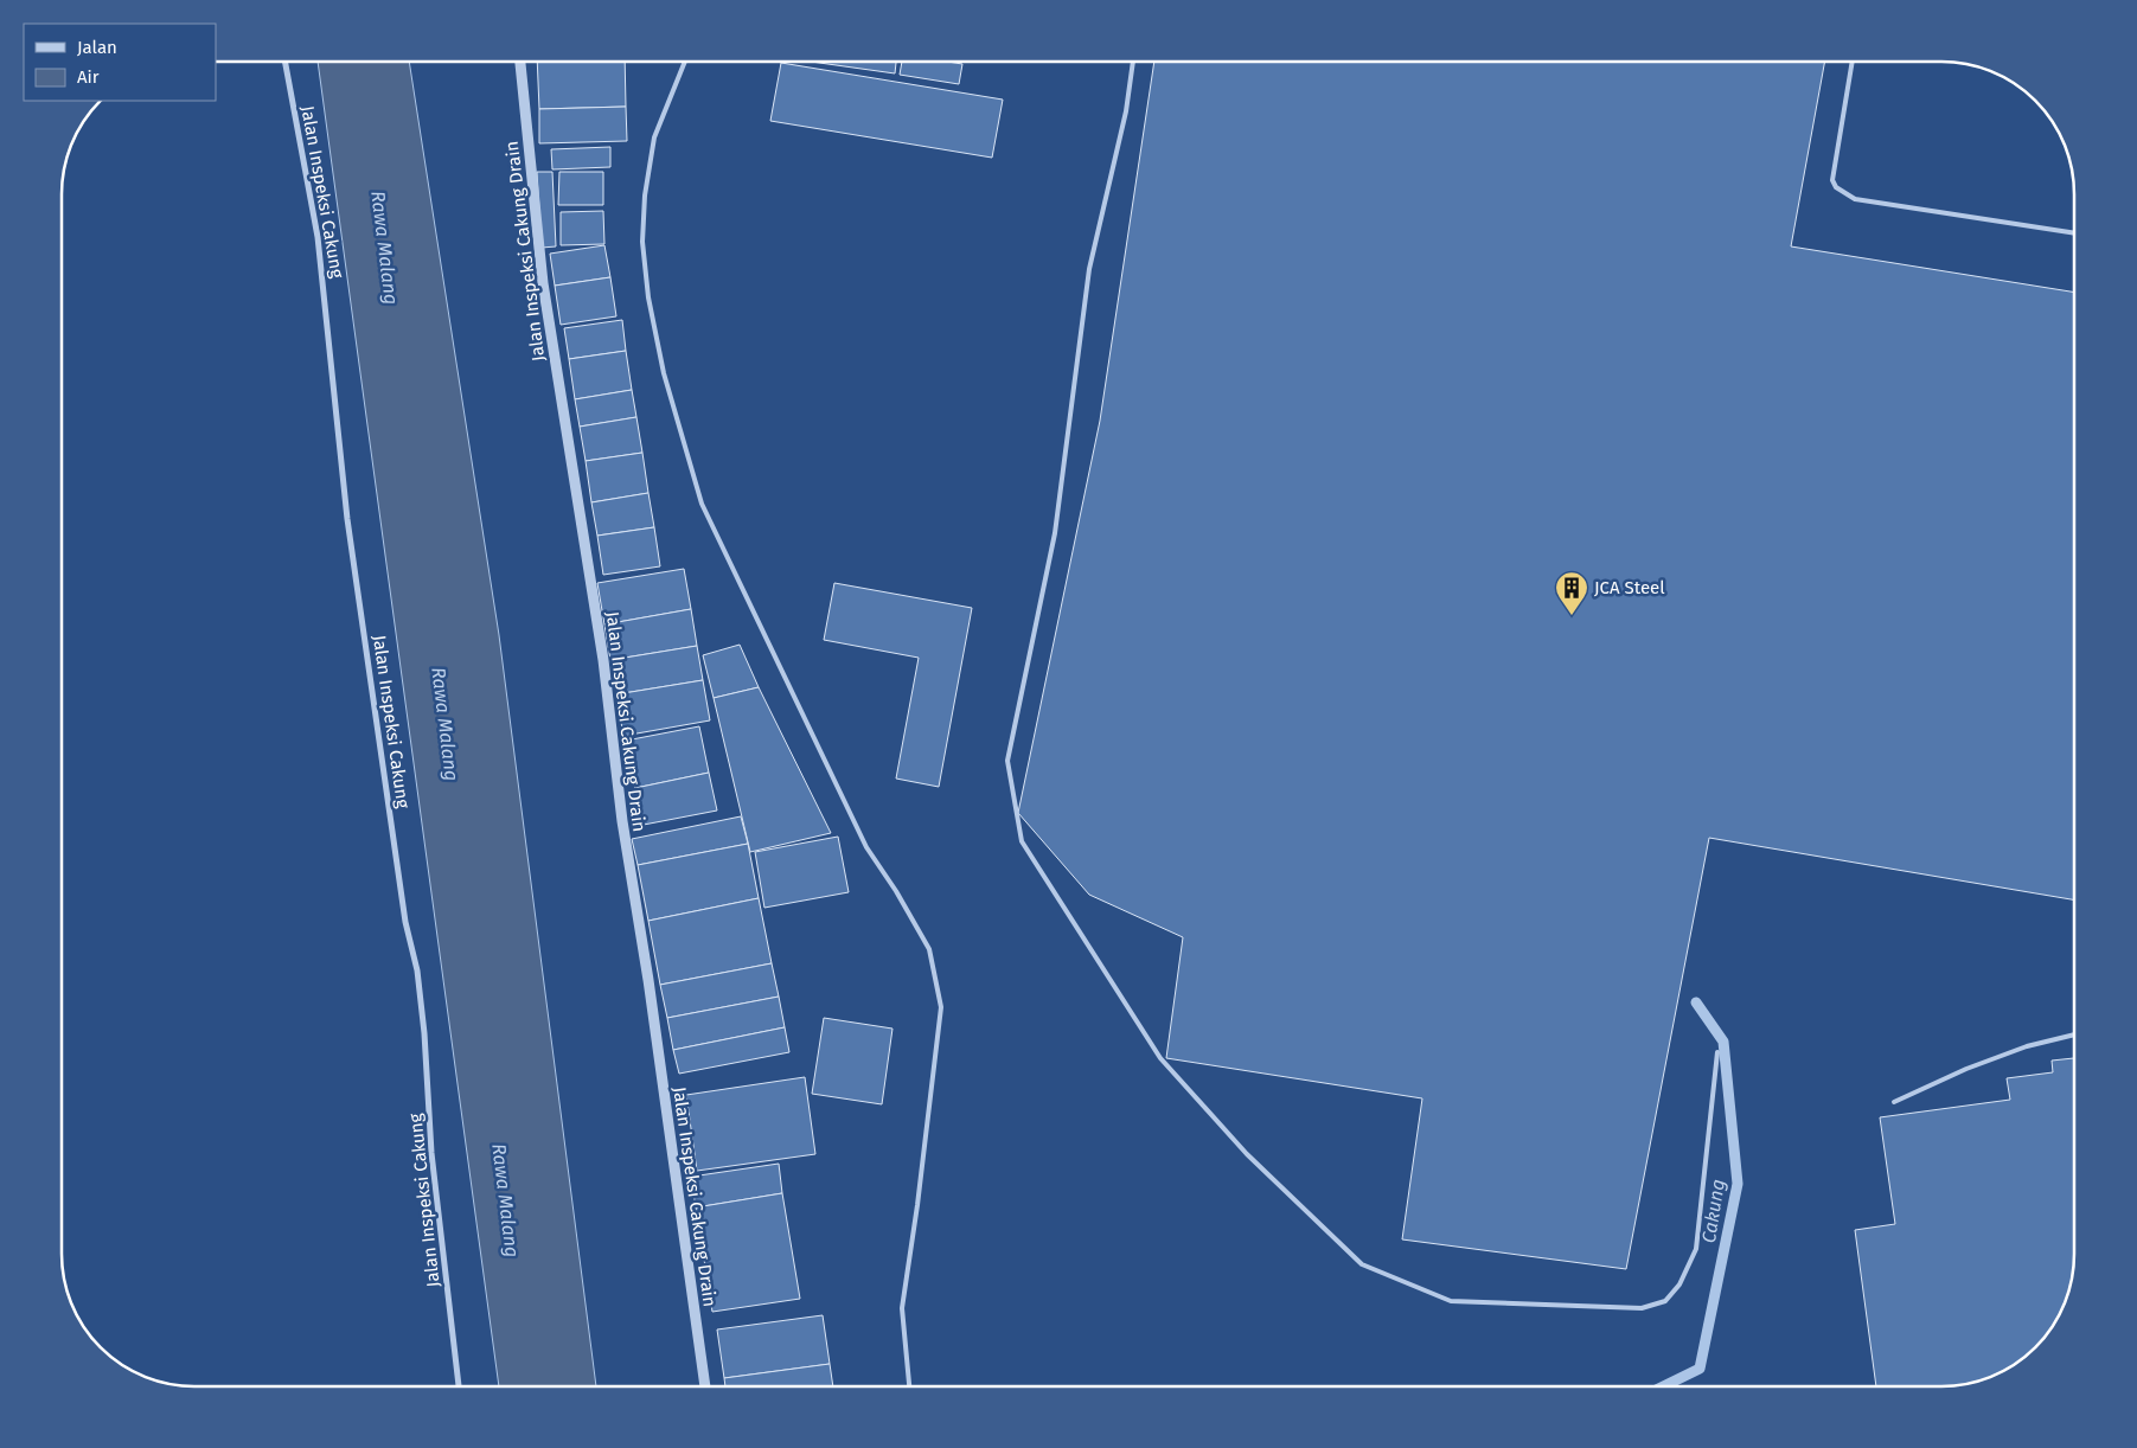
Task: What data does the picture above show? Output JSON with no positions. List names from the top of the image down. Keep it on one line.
{"streets":{"street":["Jalan Inspeksi Cakung","Jalan Inspeksi Cakung Drain"]},"water":["Rawa Malang","Cakung"],"places":{"building":["JCA Steel"]},"legend":["Jalan","Air"]}
